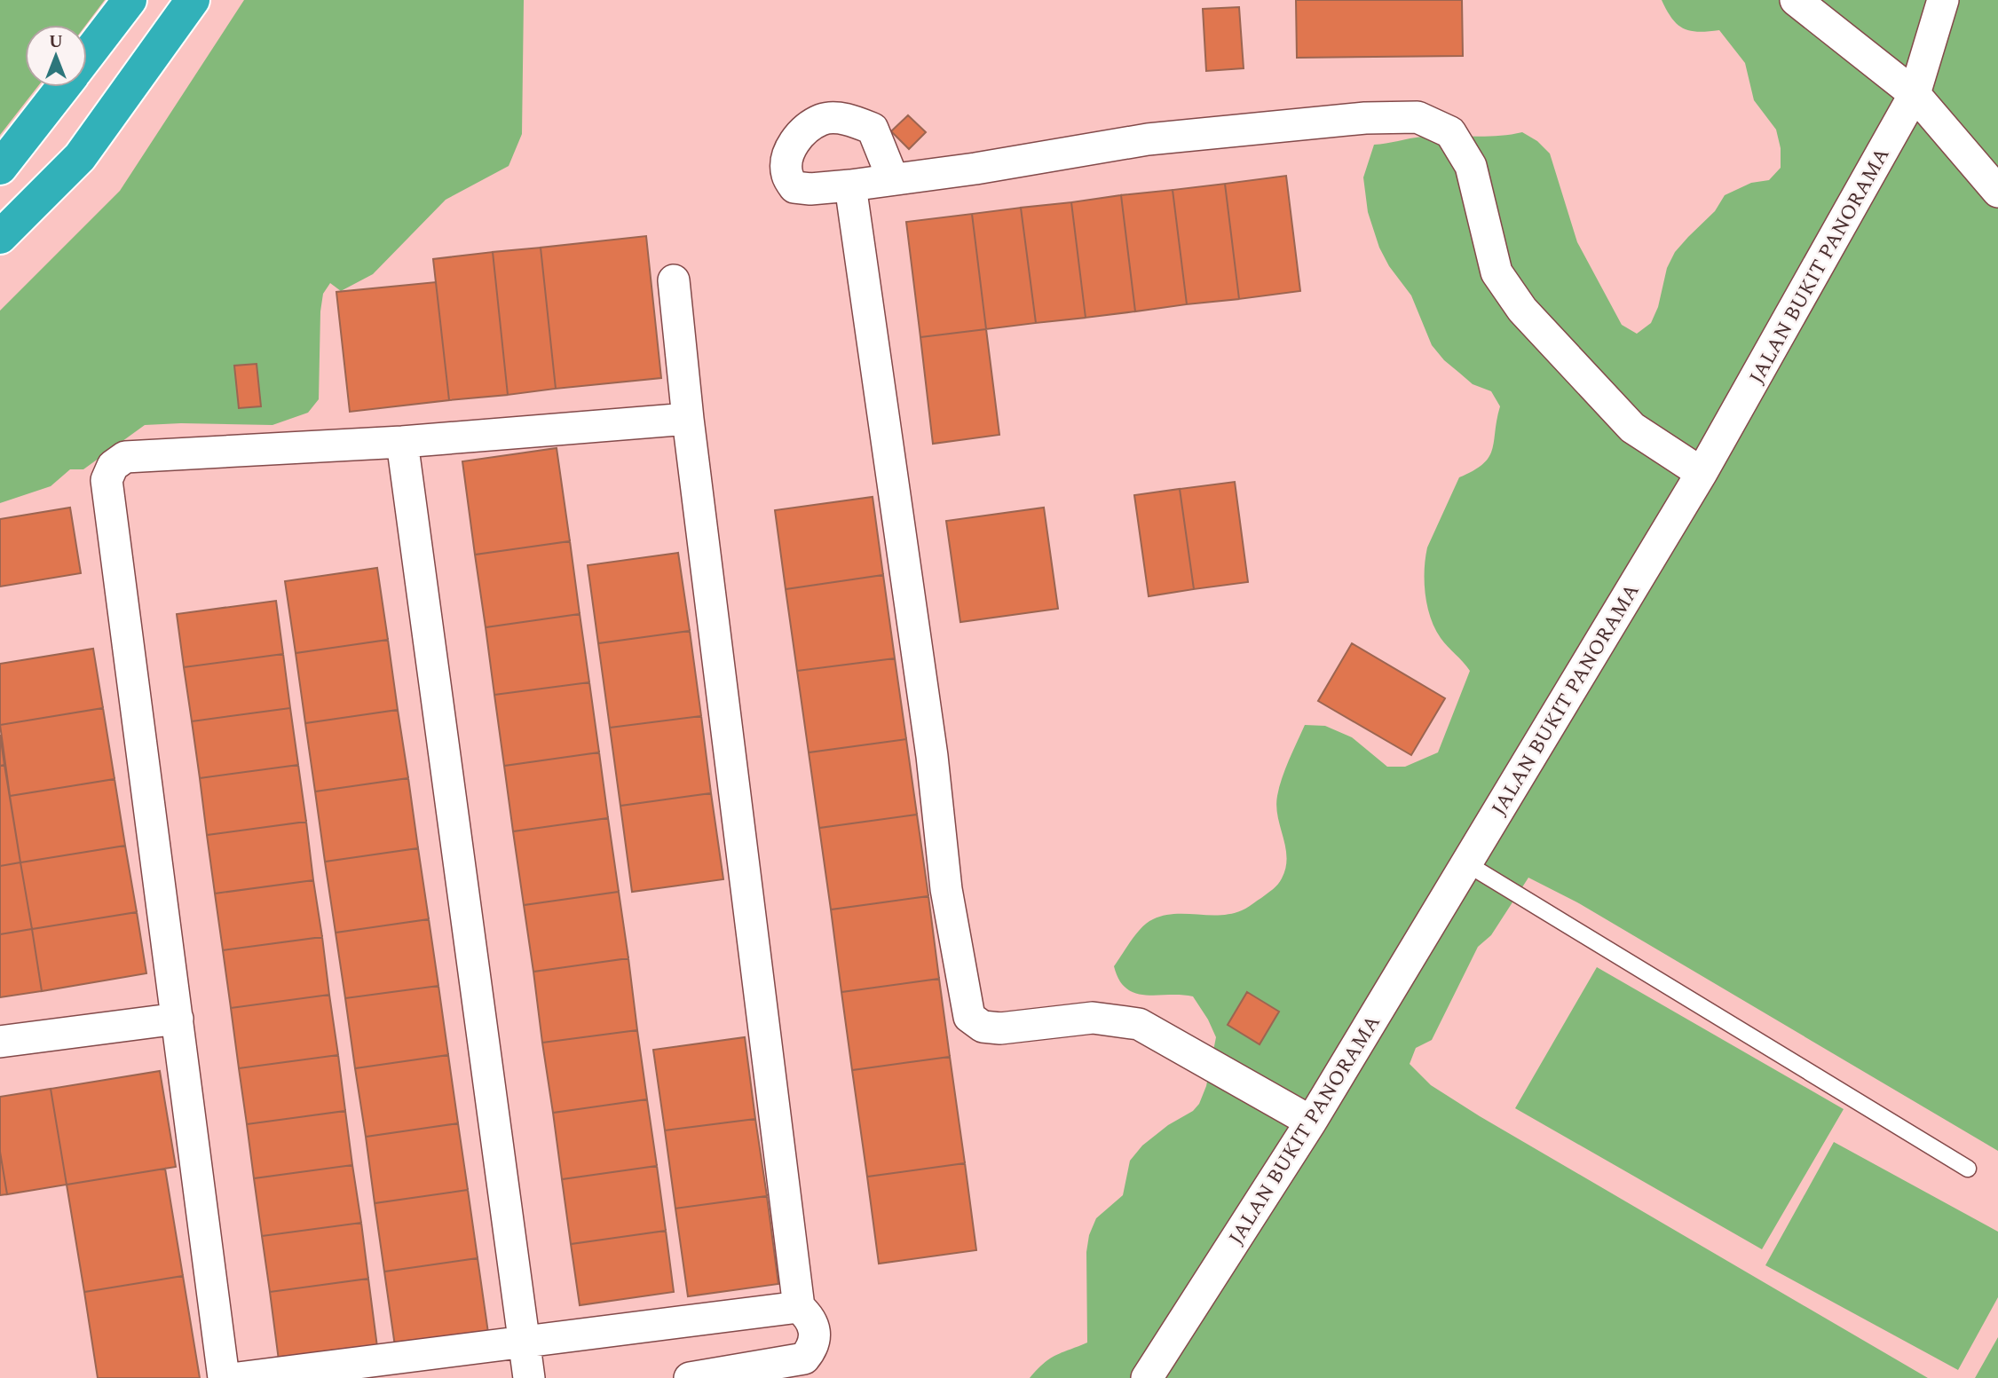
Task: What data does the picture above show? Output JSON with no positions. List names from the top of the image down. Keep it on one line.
{"streets":{"street":["JALAN BUKIT PANORAMA"]},"north":"top"}
